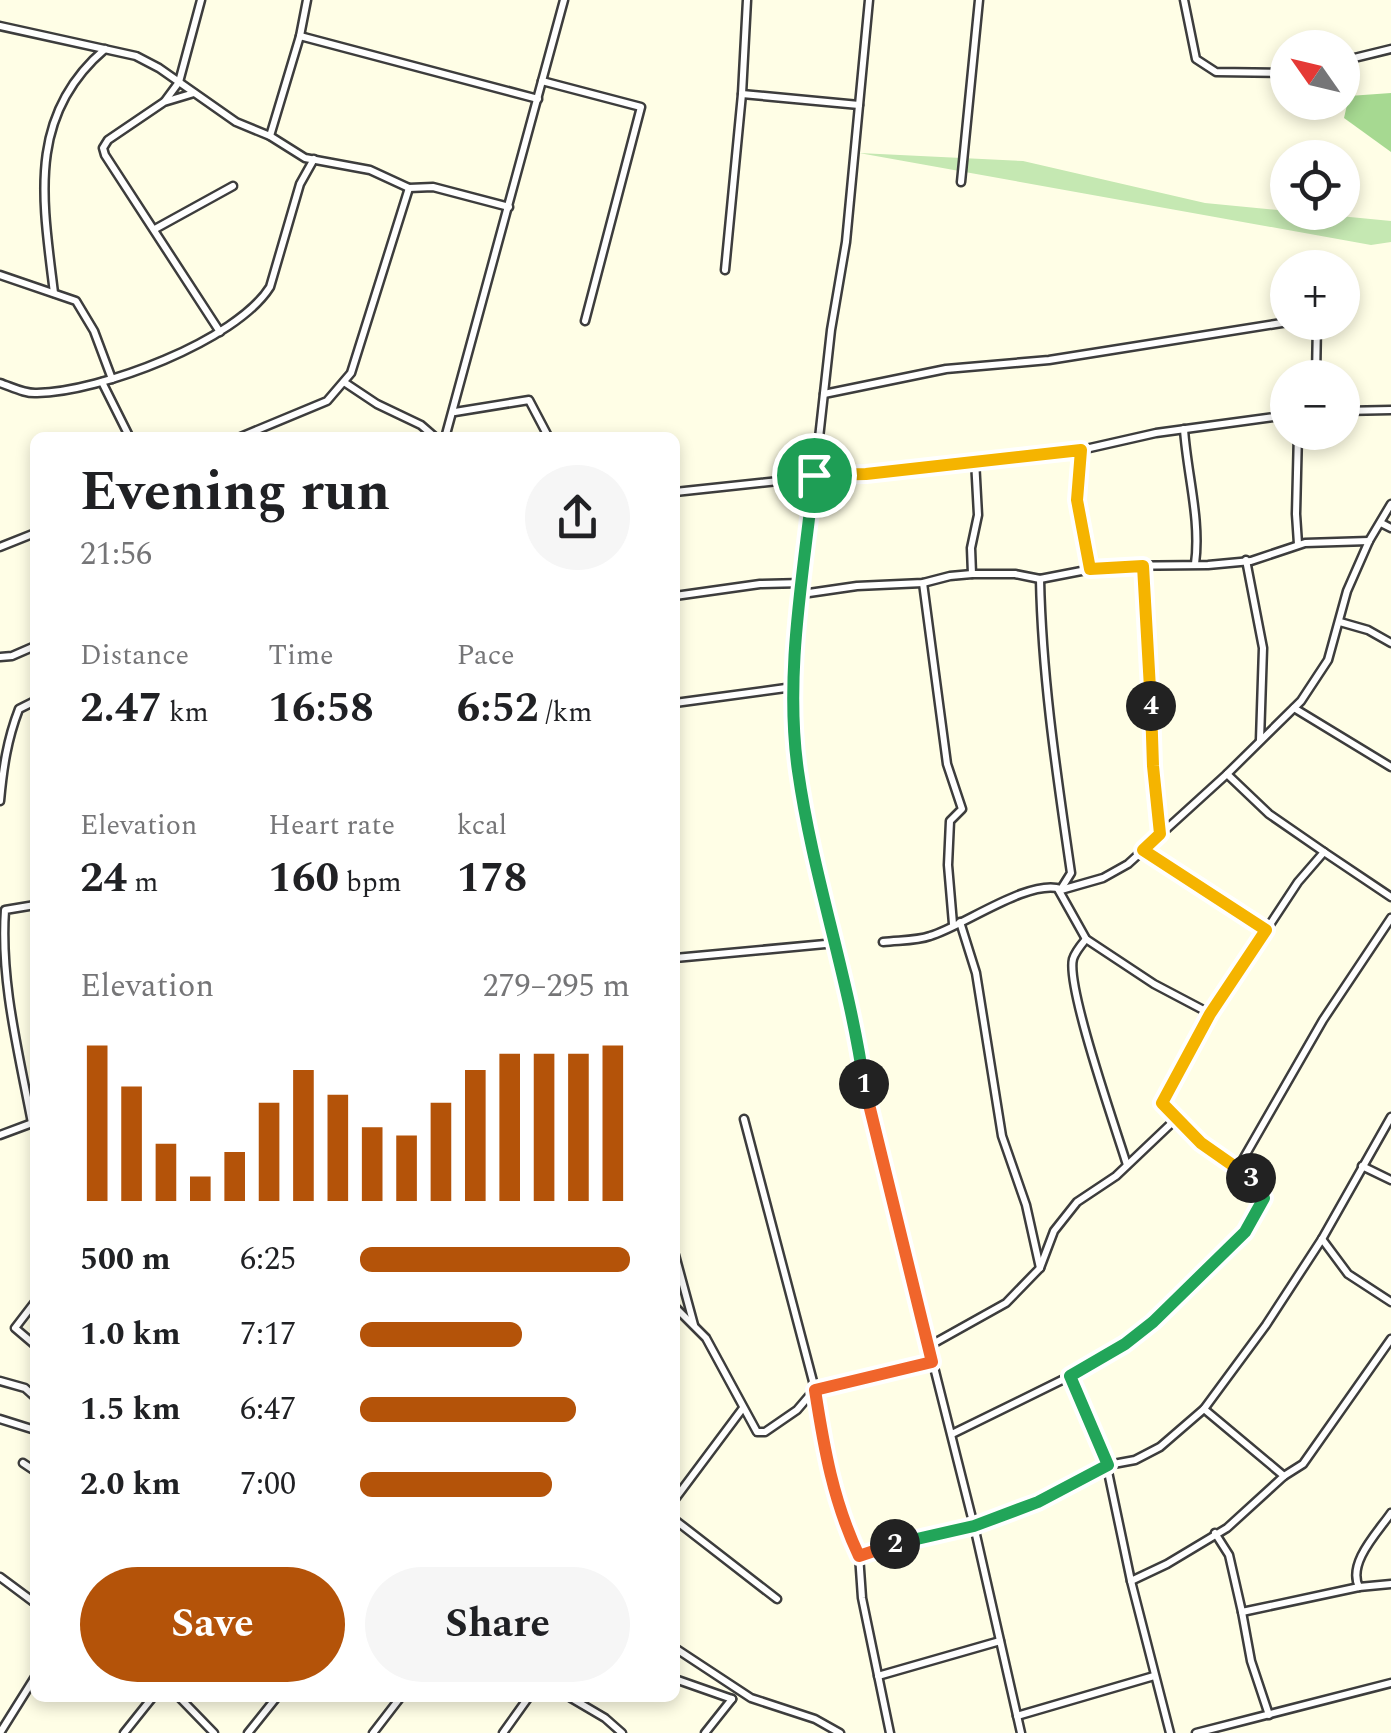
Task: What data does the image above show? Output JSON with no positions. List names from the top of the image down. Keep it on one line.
{"north":"top left","page":{"map_buttons":["+","−"],"heading":["Evening run","21:56"],"stats":[["Distance","2.47 km"],["Time","16:58"],["Pace","6:52 /km"],["Elevation","24 m"],["Heart rate","160 bpm"],["kcal","178"]],"pins":["4","1","3","2"],"chart":["Elevation","279–295 m"],"list":[{"name":"500 m","note":"6:25"},{"name":"1.0 km","note":"7:17"},{"name":"1.5 km","note":"6:47"},{"name":"2.0 km","note":"7:00"}],"buttons":["Save","Share"]}}
